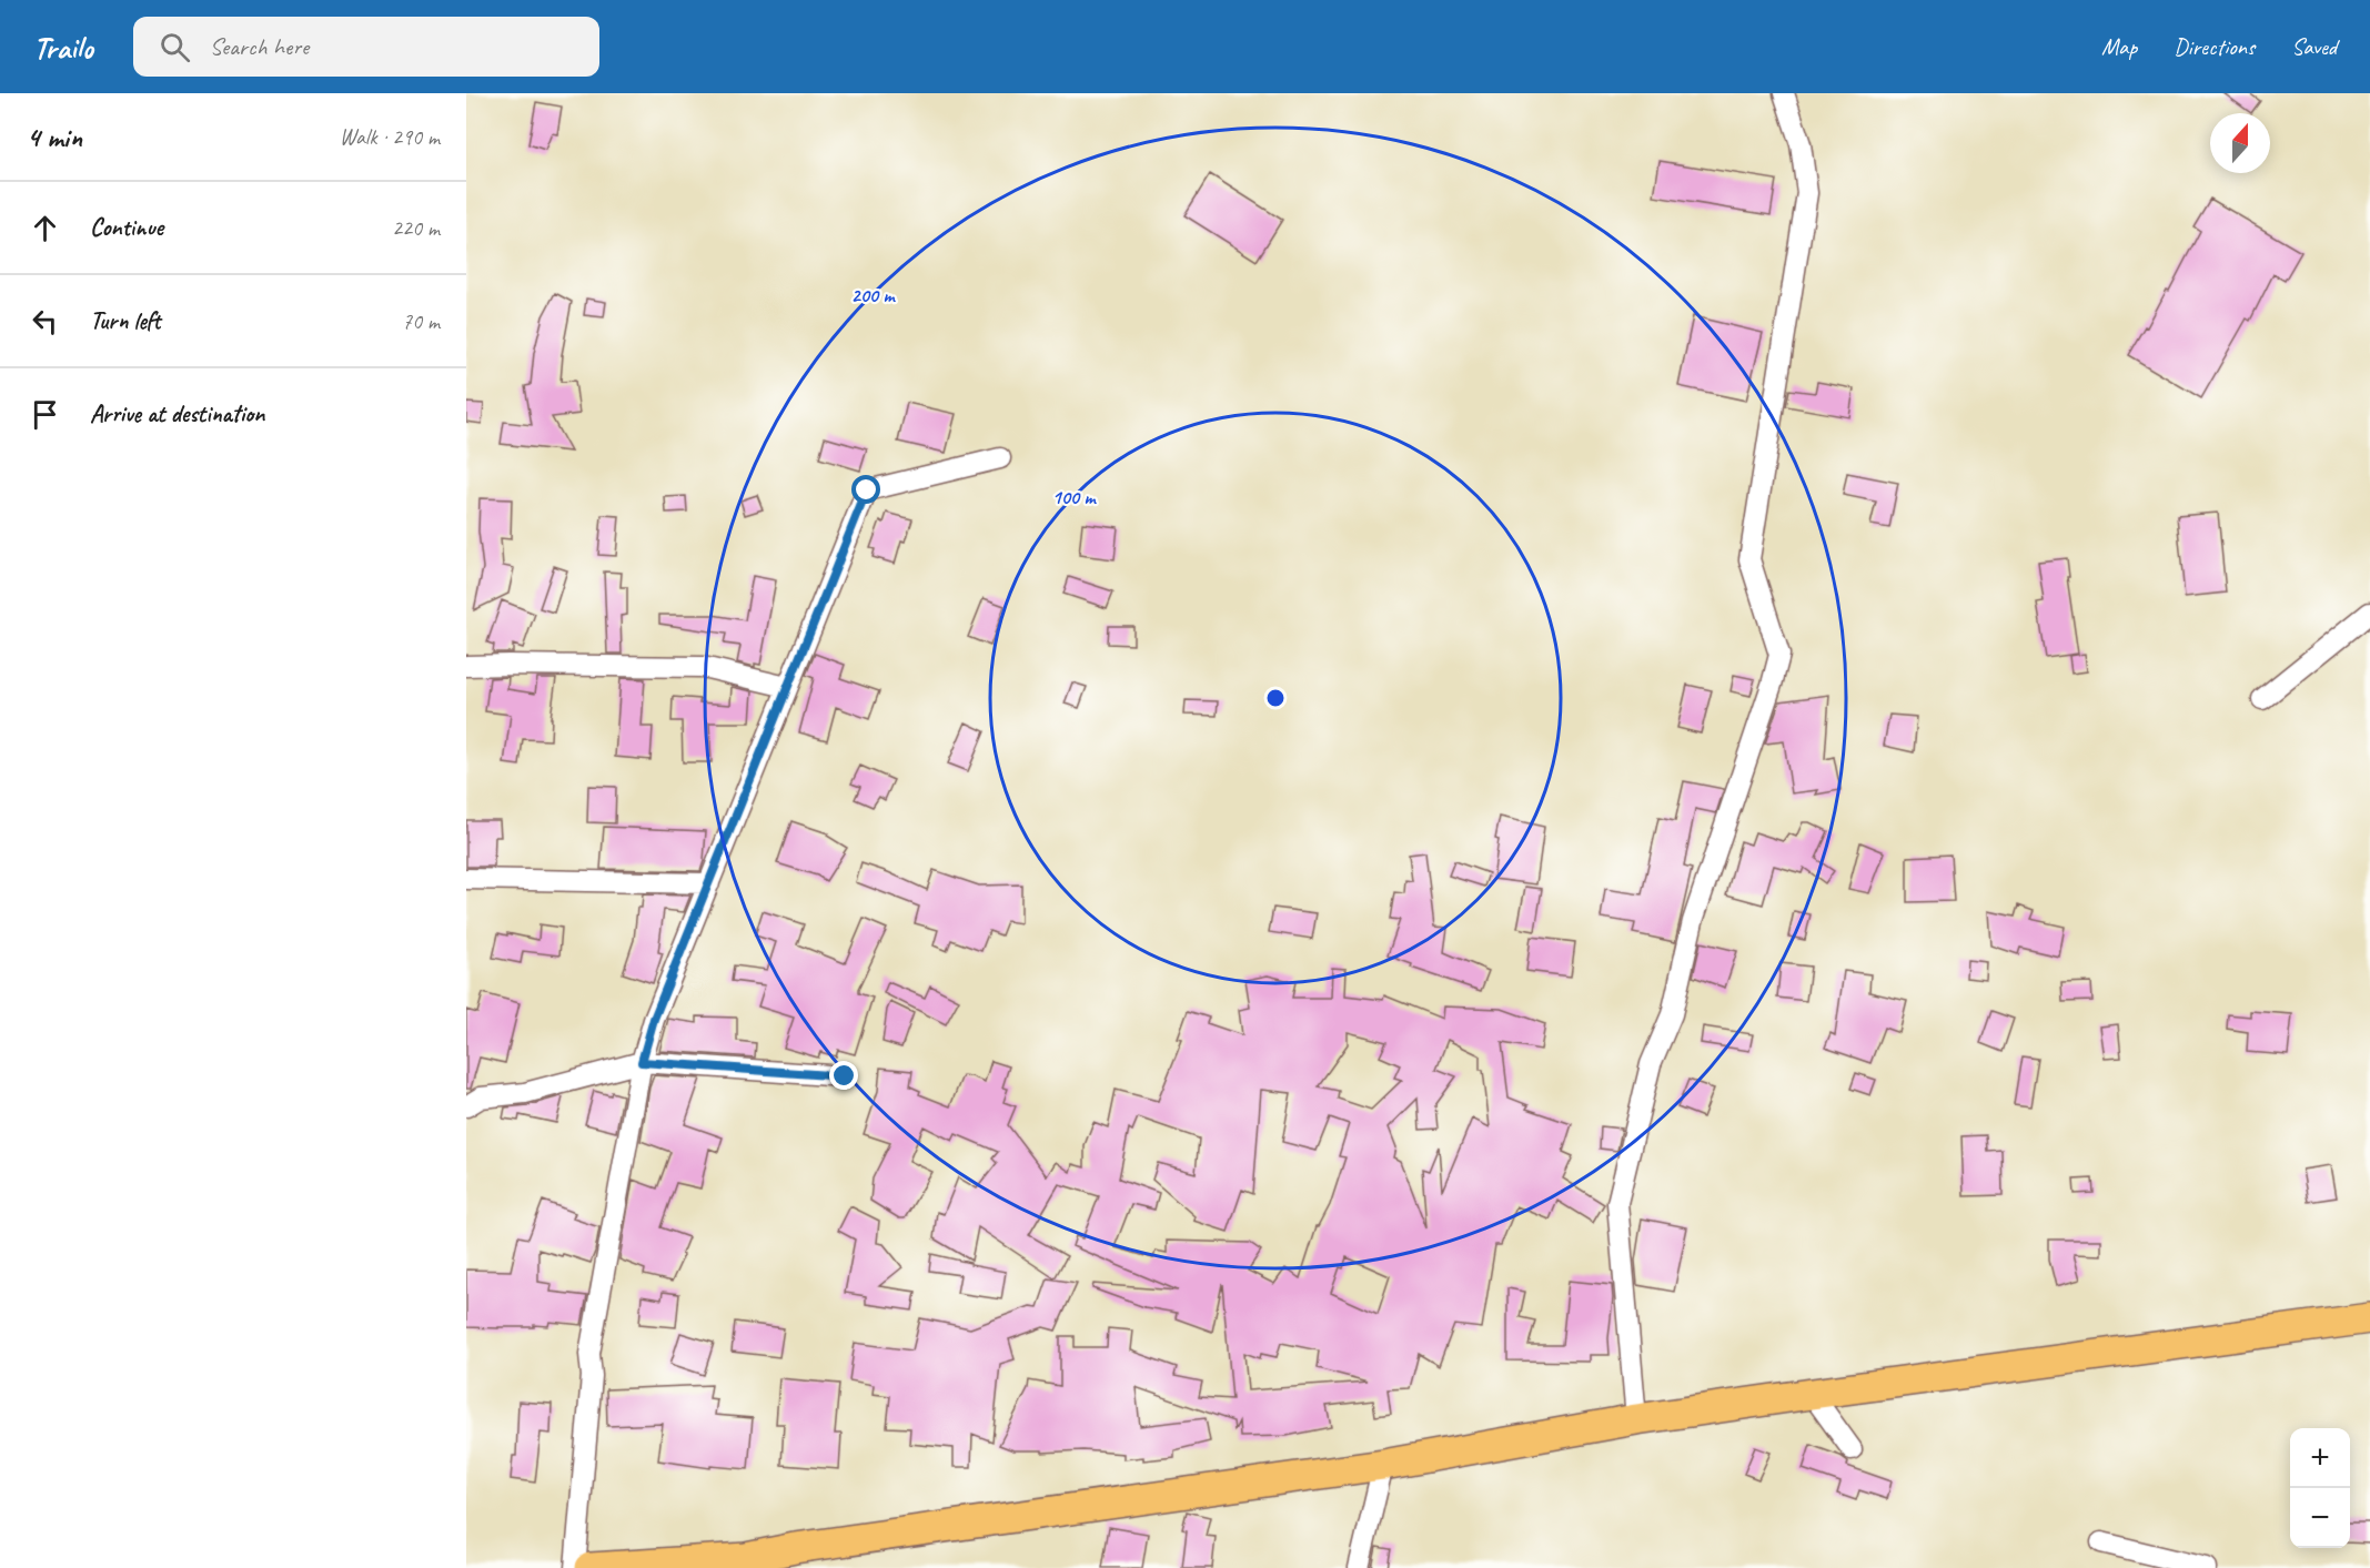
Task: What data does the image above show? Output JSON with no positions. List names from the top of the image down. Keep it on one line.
{"north":"top","page":{"header":"Trailo","search":"Search here","nav":["Map","Directions","Saved"],"heading":["4 min","Walk · 290 m"],"list":[["Continue","220 m"],["Turn left","70 m"],"Arrive at destination"],"map_buttons":["+","−"]},"rings":["200 m","100 m"]}
